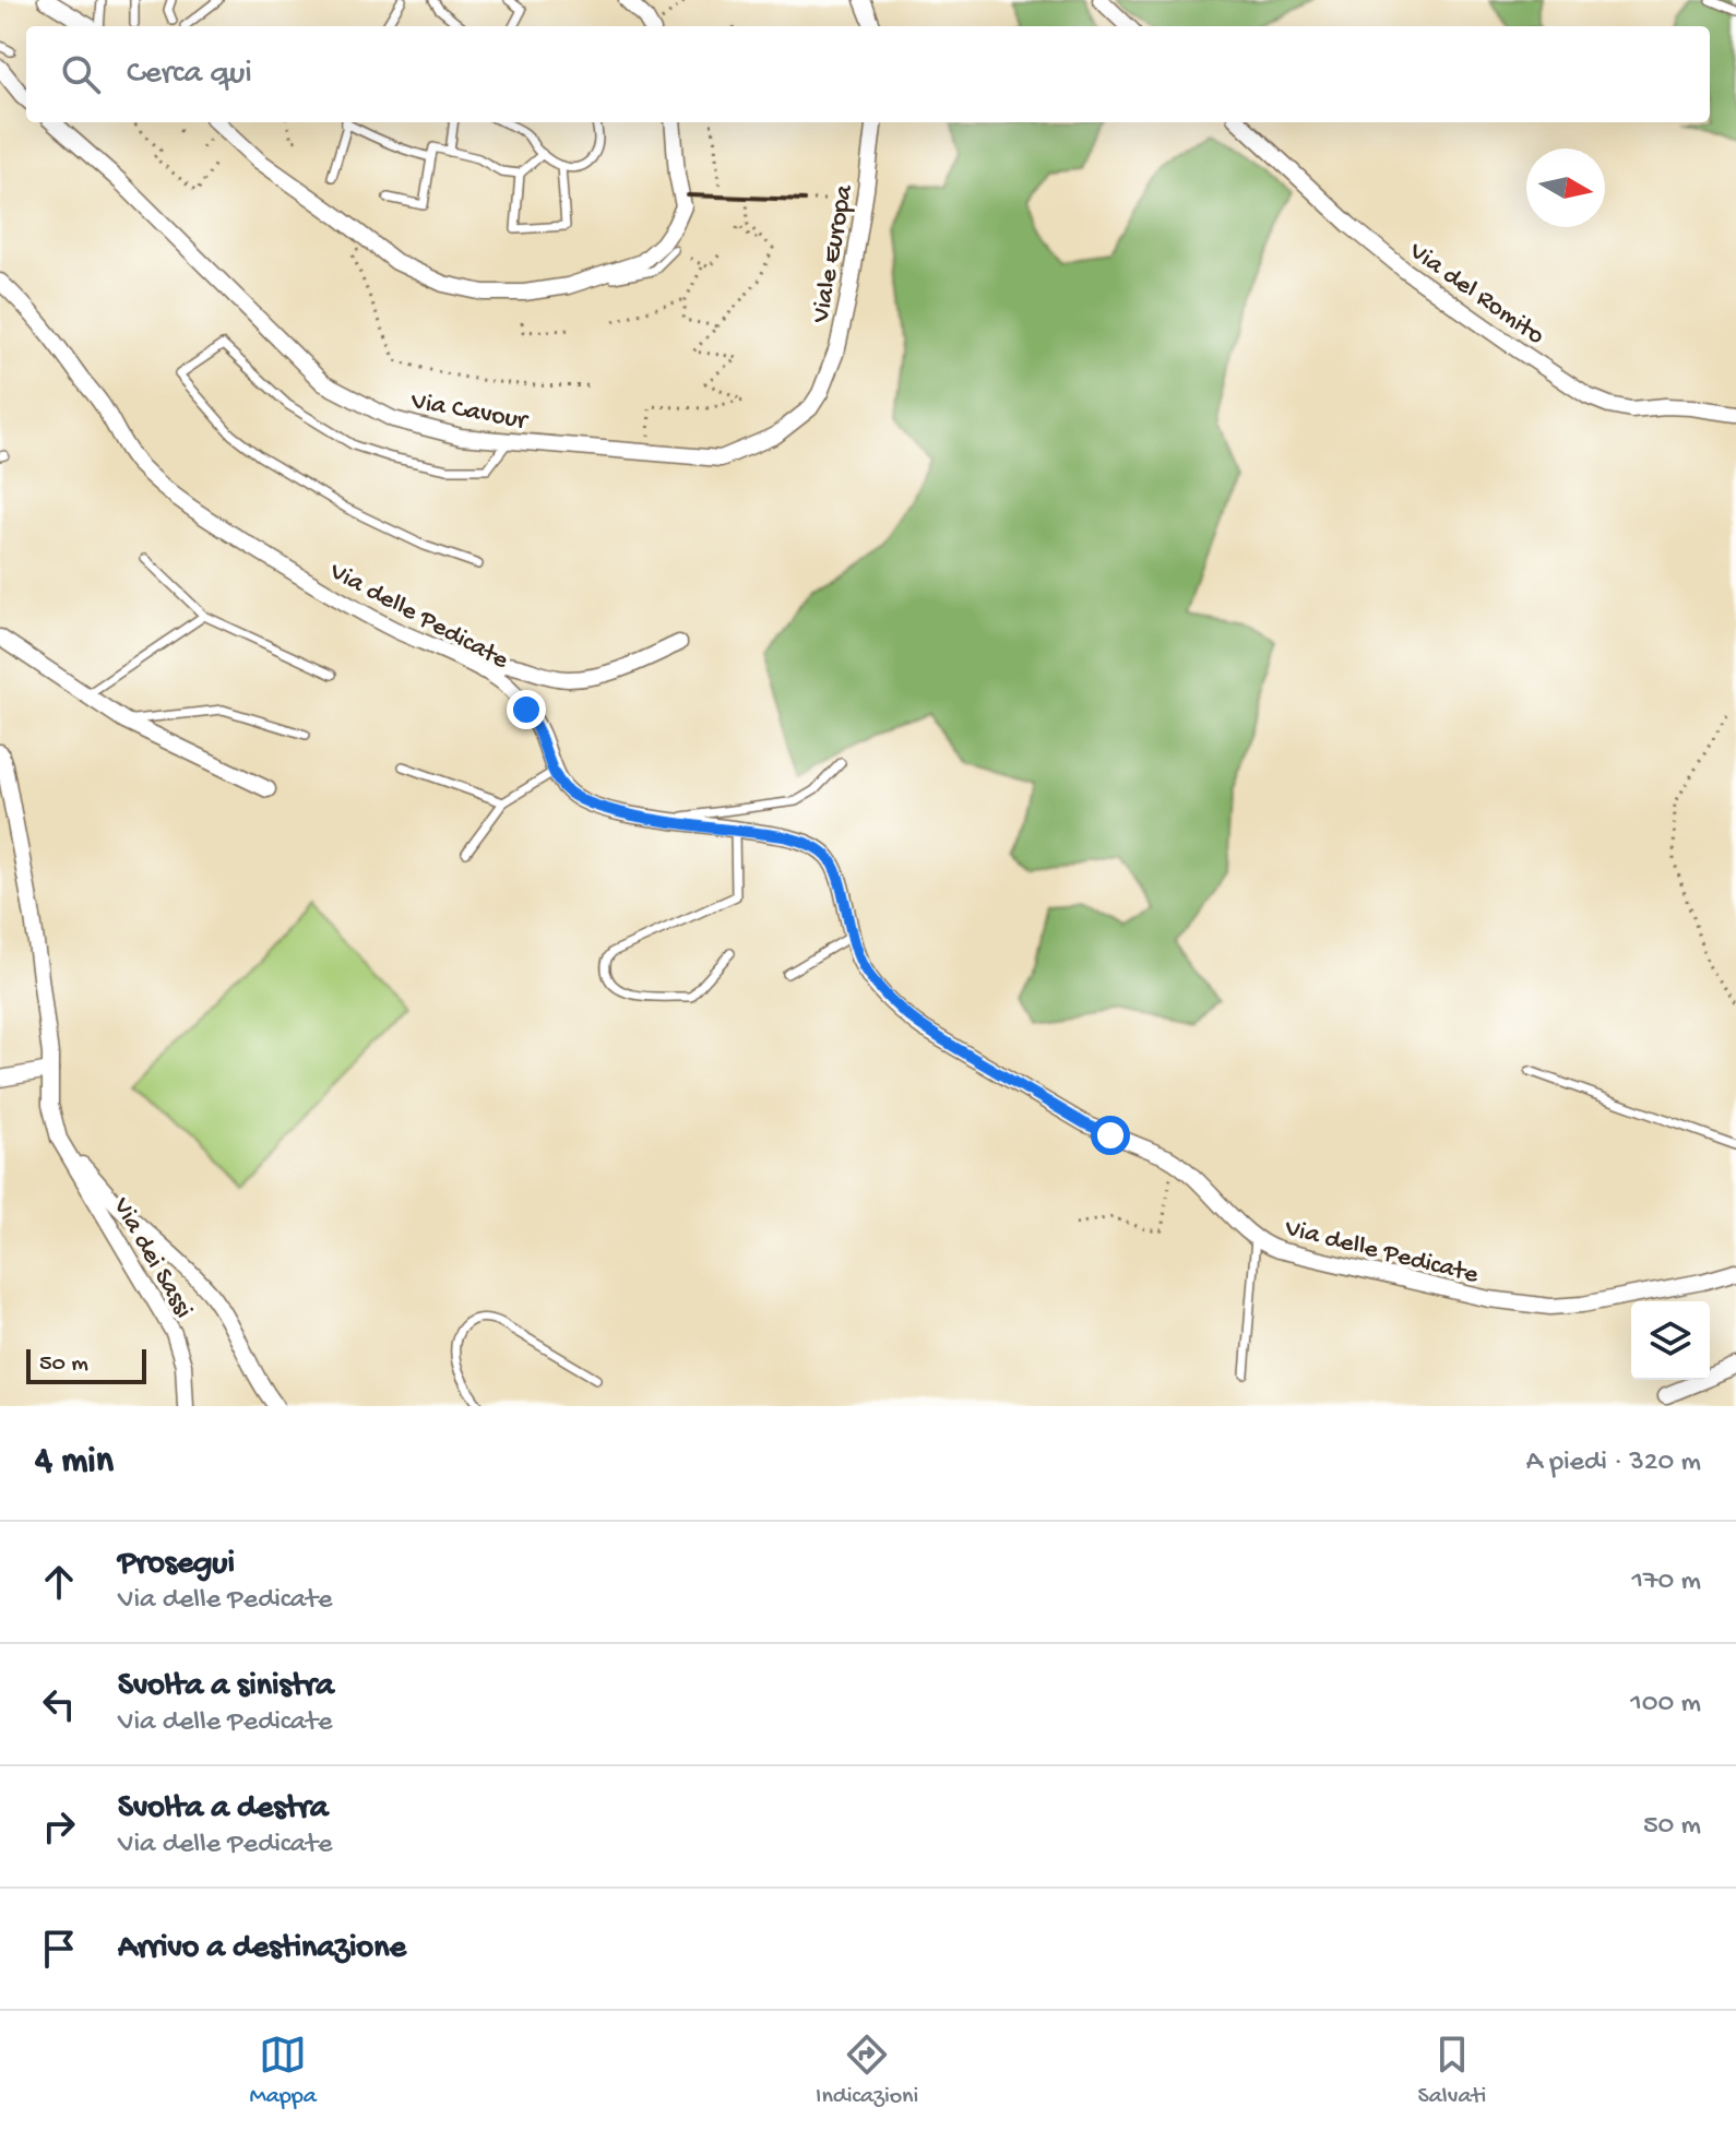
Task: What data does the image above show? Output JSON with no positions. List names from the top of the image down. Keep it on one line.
{"streets":{"street":["Viale Europa","Via del Romito","Via Cavour","Via delle Pedicate","Via dei Sassi"]},"crossings":[["Viale Europa","Via Cavour"]],"scale_bar":"50 m","north":"right","page":{"search":"Cerca qui","scale":"50 m","heading":["4 min","A piedi · 320 m"],"list":[["Prosegui","Via delle Pedicate","170 m"],["Svolta a sinistra","Via delle Pedicate","100 m"],["Svolta a destra","Via delle Pedicate","50 m"],"Arrivo a destinazione"],"nav":["Mappa","Indicazioni","Salvati"]}}
